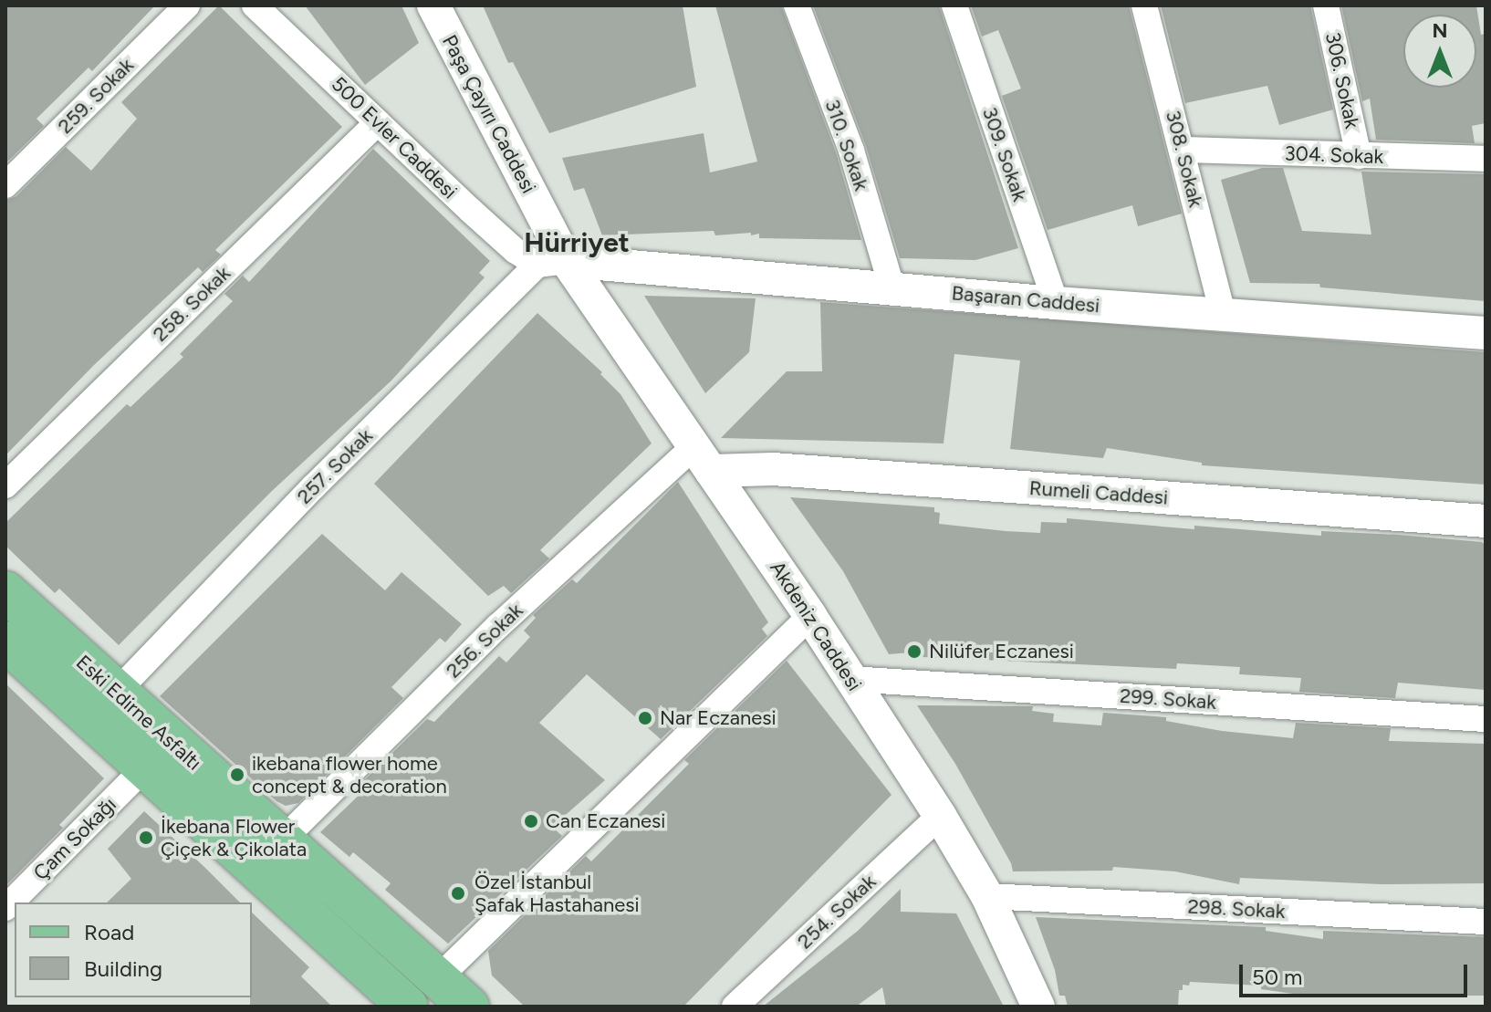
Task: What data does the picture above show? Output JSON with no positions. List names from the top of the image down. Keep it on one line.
{"streets":{"main road":["Eski Edirne Asfaltı"],"street":["306. Sokak","259. Sokak","Paşa Çayırı Caddesi","500 Evler Caddesi","310. Sokak","309. Sokak","304. Sokak","308. Sokak","Başaran Caddesi","258. Sokak","257. Sokak","Rumeli Caddesi","Akdeniz Caddesi","256. Sokak","299. Sokak","Çam Sokağı","298. Sokak","254. Sokak"]},"crossings":[["306. Sokak","304. Sokak"],["Paşa Çayırı Caddesi","500 Evler Caddesi"],["Paşa Çayırı Caddesi","Başaran Caddesi"],["Paşa Çayırı Caddesi","257. Sokak"],["Paşa Çayırı Caddesi","Akdeniz Caddesi"],["500 Evler Caddesi","Başaran Caddesi"],["500 Evler Caddesi","258. Sokak"],["500 Evler Caddesi","257. Sokak"],["500 Evler Caddesi","Akdeniz Caddesi"],["310. Sokak","Başaran Caddesi"],["309. Sokak","Başaran Caddesi"],["304. Sokak","308. Sokak"],["308. Sokak","Başaran Caddesi"],["Başaran Caddesi","257. Sokak"],["Başaran Caddesi","Akdeniz Caddesi"],["257. Sokak","Akdeniz Caddesi"],["257. Sokak","Eski Edirne Asfaltı"],["Rumeli Caddesi","Akdeniz Caddesi"],["Rumeli Caddesi","256. Sokak"],["Akdeniz Caddesi","256. Sokak"],["Akdeniz Caddesi","299. Sokak"],["Akdeniz Caddesi","298. Sokak"],["Akdeniz Caddesi","254. Sokak"],["256. Sokak","Eski Edirne Asfaltı"],["Eski Edirne Asfaltı","Çam Sokağı"]],"districts":["Hürriyet"],"places":["Nilüfer Eczanesi","Nar Eczanesi","ikebana flower home concept & decoration","Can Eczanesi","İkebana Flower Çiçek & Çikolata","Özel İstanbul Şafak Hastahanesi"],"legend":["Road","Building"],"scale_bar":"50 m","north":"top"}
